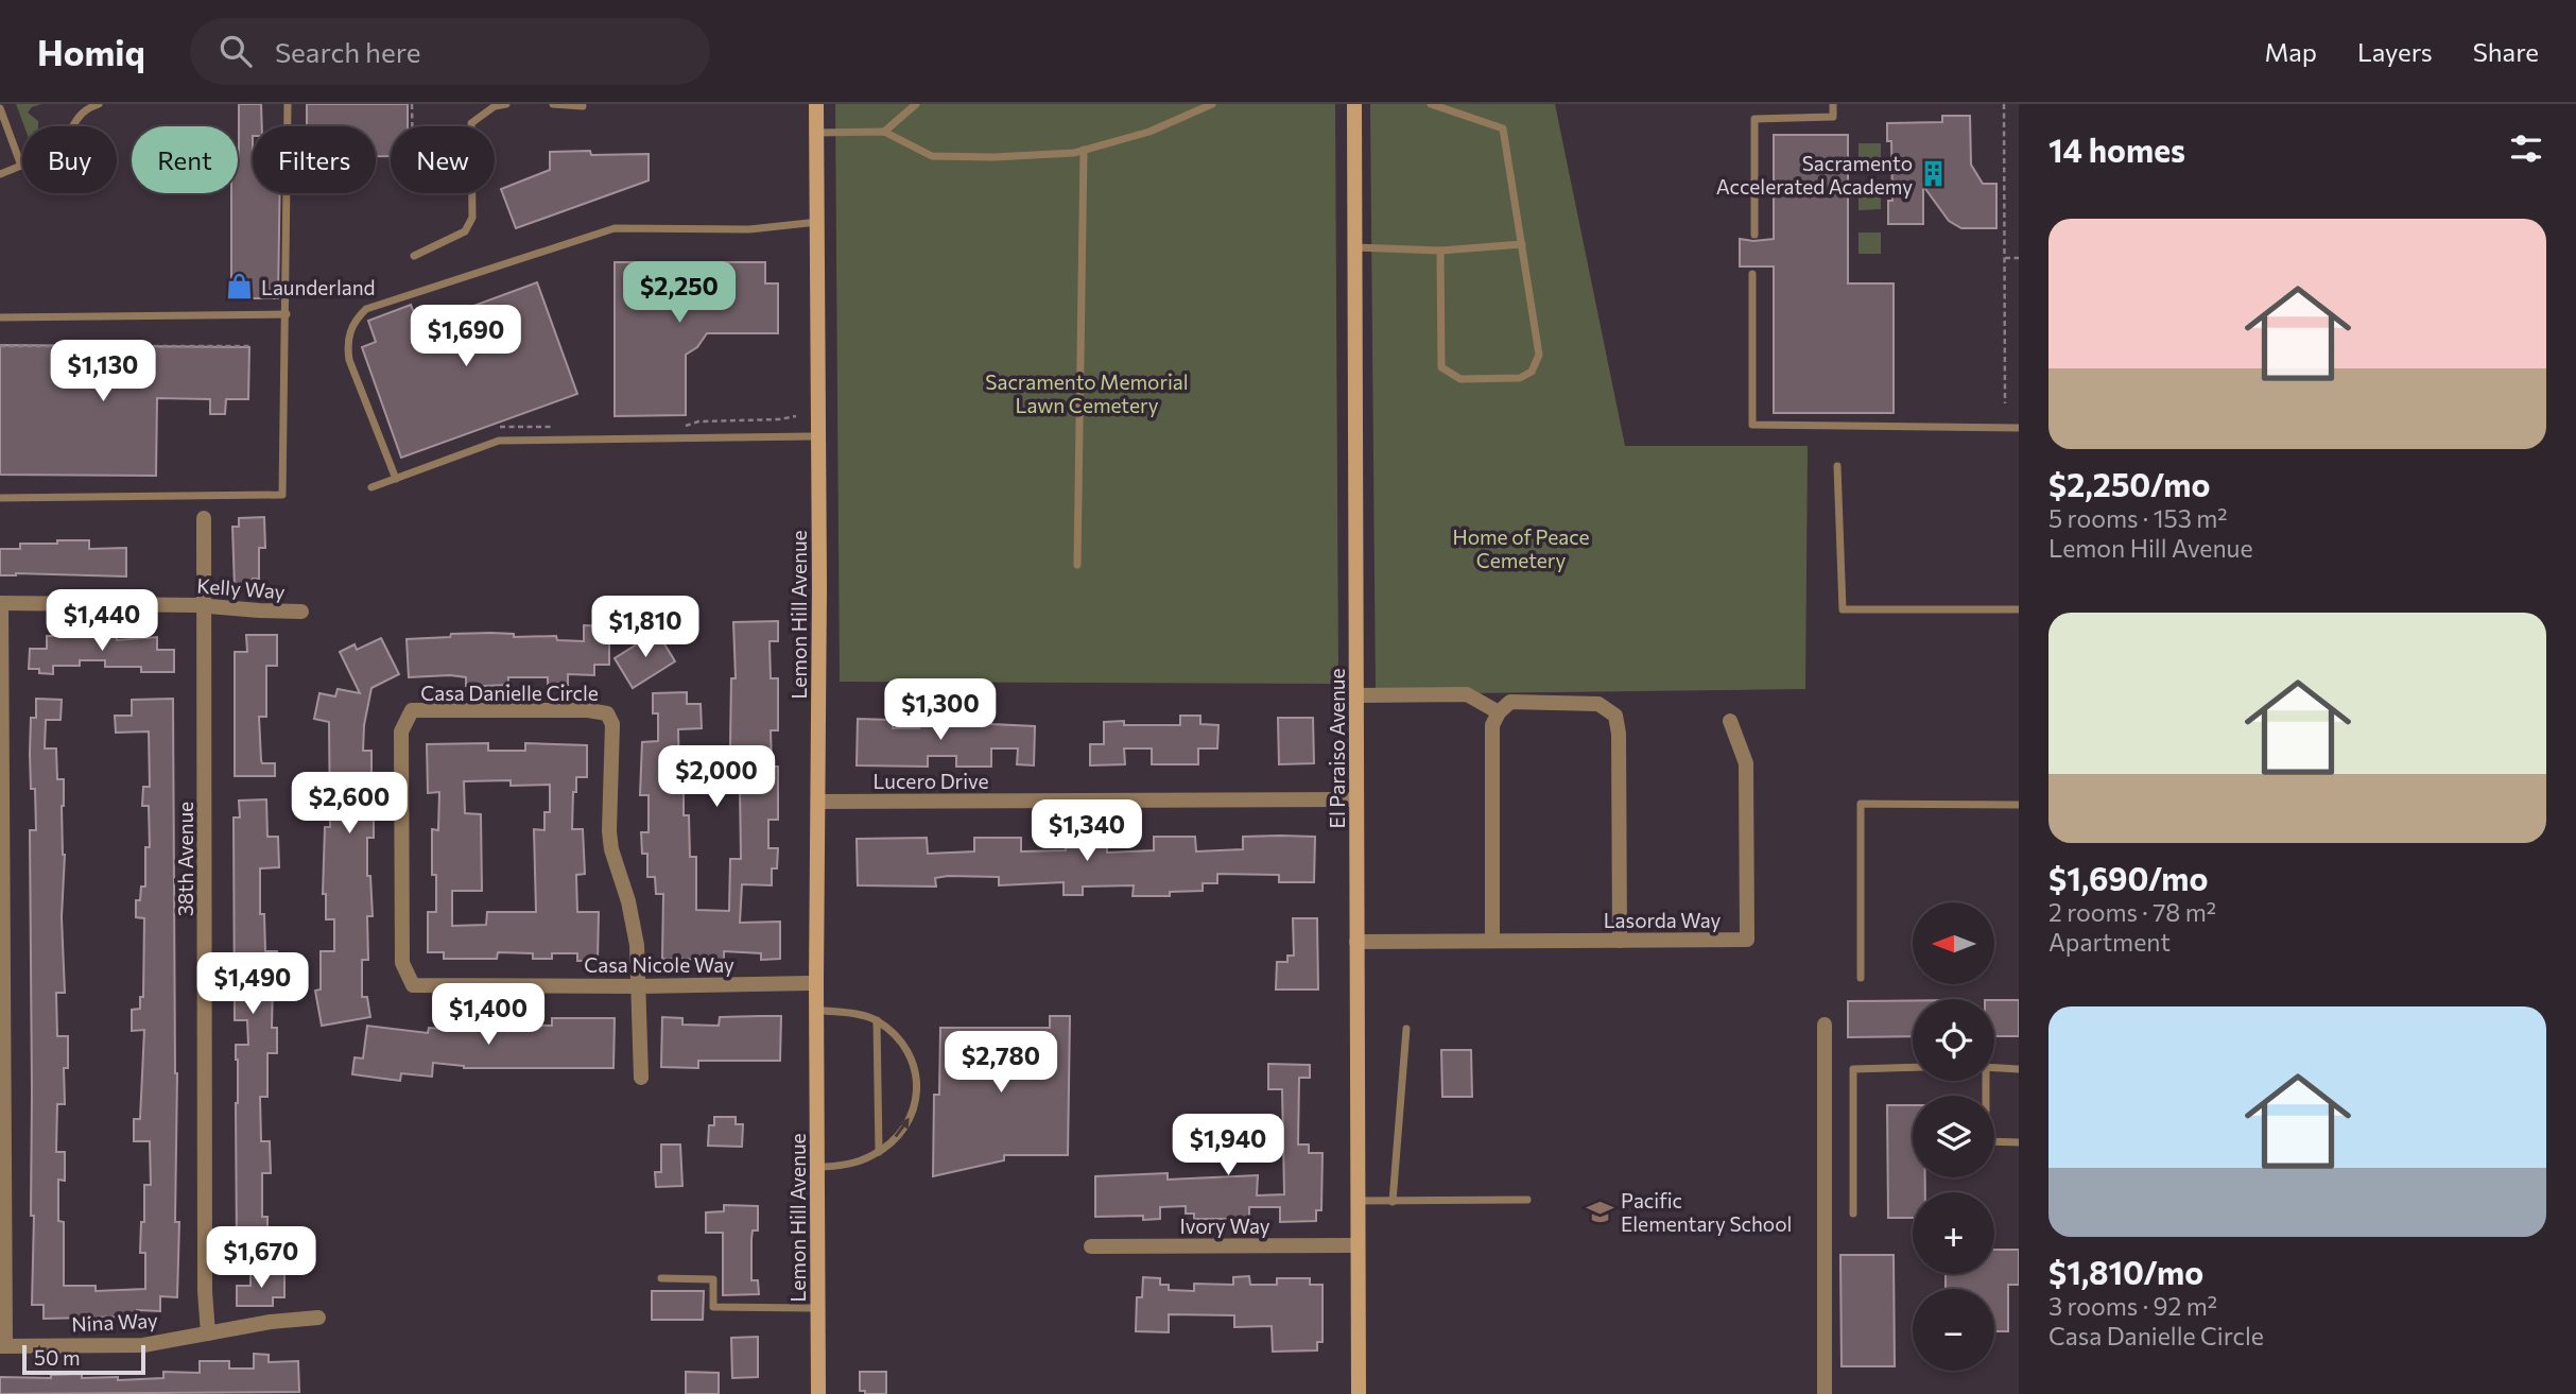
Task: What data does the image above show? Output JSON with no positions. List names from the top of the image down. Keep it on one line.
{"streets":{"street":["Kelly Way","Lemon Hill Avenue","Casa Danielle Circle","El Paraiso Avenue","Lucero Drive","38th Avenue","Lasorda Way","Casa Nicole Way","Ivory Way","Nina Way"]},"crossings":[["Kelly Way","38th Avenue"],["Lemon Hill Avenue","Lucero Drive"],["Lemon Hill Avenue","Casa Nicole Way"],["Casa Danielle Circle","Casa Nicole Way"],["El Paraiso Avenue","Lucero Drive"],["El Paraiso Avenue","Lasorda Way"],["El Paraiso Avenue","Ivory Way"],["38th Avenue","Nina Way"]],"parks":["Sacramento Memorial Lawn Cemetery","Home of Peace Cemetery"],"places":{"building":["Sacramento Accelerated Academy"],"shop":["Launderland"],"school or university":["Pacific Elementary School"]},"scale_bar":"50 m","north":"left","page":{"header":"Homiq","search":"Search here","nav":["Map","Layers","Share"],"heading":"14 homes","chip":["Buy","Rent","Filters","New"],"list":[{"name":"$2,250/mo","note":"5 rooms · 153 m² · Lemon Hill Avenue"},{"name":"$1,690/mo","note":"2 rooms · 78 m² · Apartment"},{"name":"$1,810/mo","note":"3 rooms · 92 m² · Casa Danielle Circle"}],"price":["$2,250","$1,690","$1,130","$1,440","$1,810","$1,300","$2,000","$2,600","$1,340","$1,490","$1,400","$2,780","$1,940","$1,670"],"map_buttons":["+","−"],"scale":"50 m"}}
